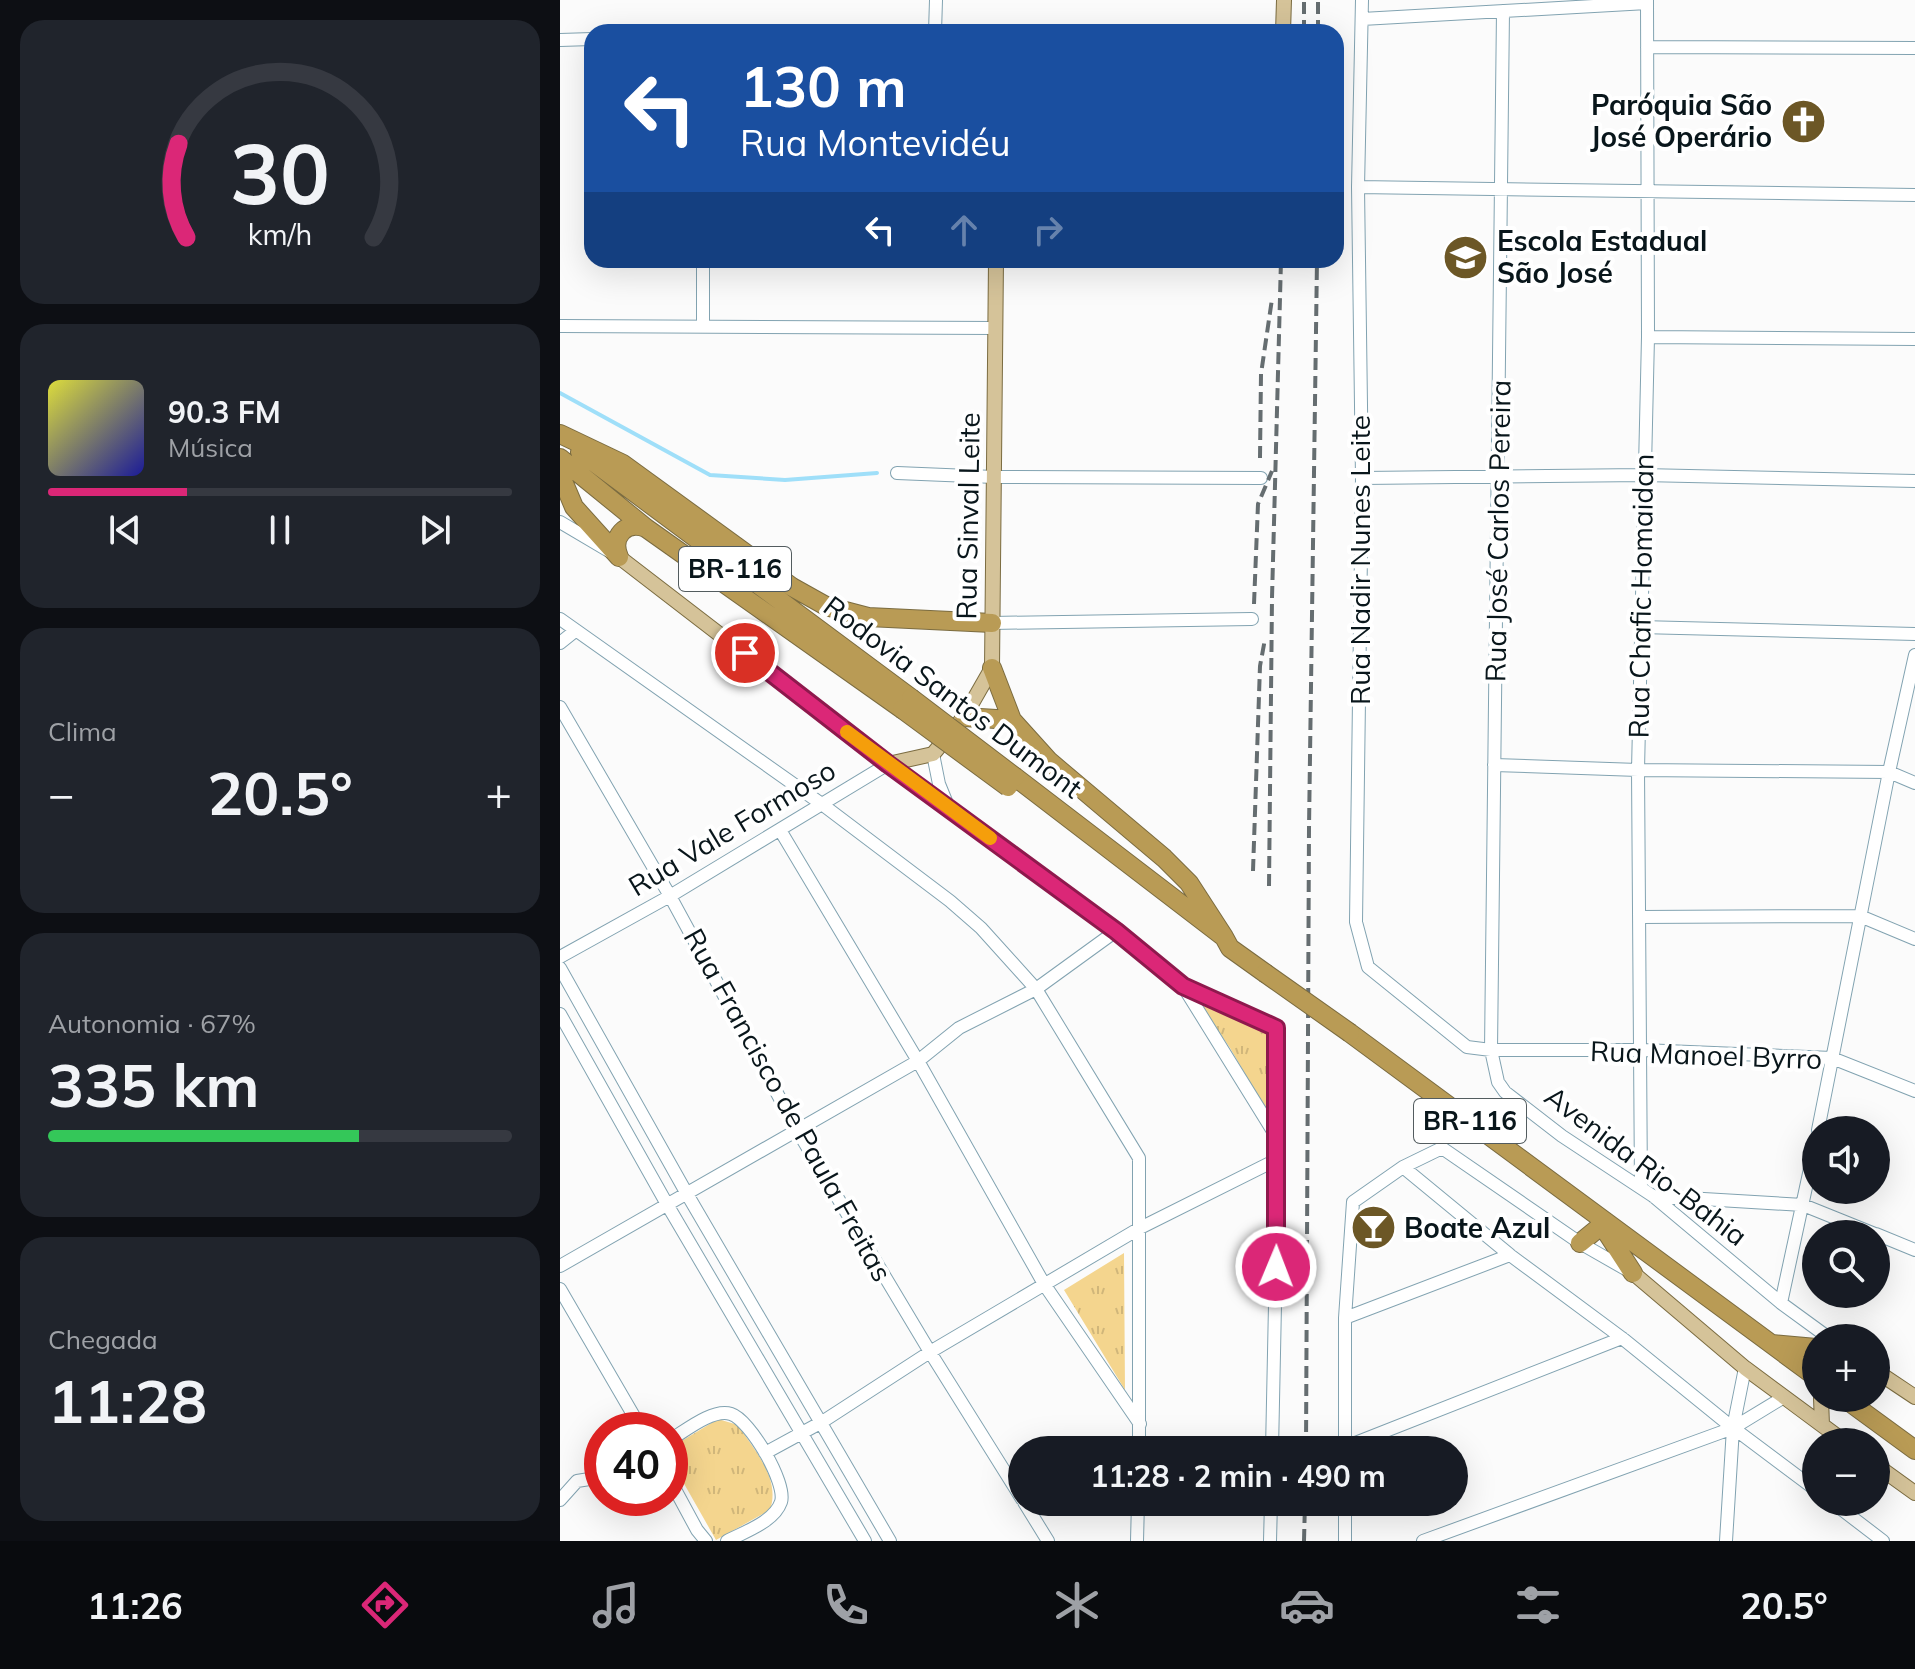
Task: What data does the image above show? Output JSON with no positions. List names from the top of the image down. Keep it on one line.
{"streets":{"highway":["BR-116","Rodovia Santos Dumont"],"main road":["Rua Sinval Leite","Rua Vale Formoso"],"street":["Rua José Carlos Pereira","Rua Nadir Nunes Leite","Rua Chafic Homaidan","Rua Manoel Byrro","Rua Francisco de Paula Freitas","Avenida Rio-Bahia"]},"crossings":[["Rua Sinval Leite","Rua Vale Formoso"],["Rua José Carlos Pereira","Rua Nadir Nunes Leite"],["Rua José Carlos Pereira","Rua Manoel Byrro"],["Rua José Carlos Pereira","Avenida Rio-Bahia"],["Rua Nadir Nunes Leite","Rua Manoel Byrro"],["Rua Nadir Nunes Leite","Avenida Rio-Bahia"],["Rua Chafic Homaidan","Rua Manoel Byrro"],["Rua Chafic Homaidan","Avenida Rio-Bahia"],["Rua Vale Formoso","Rua Francisco de Paula Freitas"],["Rua Manoel Byrro","Avenida Rio-Bahia"]],"places":{"church":["Paróquia São José Operário"],"school or university":["Escola Estadual São José"],"bar":["Boate Azul"]},"page":{"turn":["130 m","Rua Montevidéu"],"song":["90.3 FM","Música"],"tile":["Clima",["Autonomia · 67%","335 km"],["Chegada","11:28"]],"heat":["−","20.5°","+"],"map_buttons":["+","−"],"limit":"40","trip":"11:28 · 2 min · 490 m","tabs":["11:26","20.5°"],"gauge":["30","km/h"]}}
